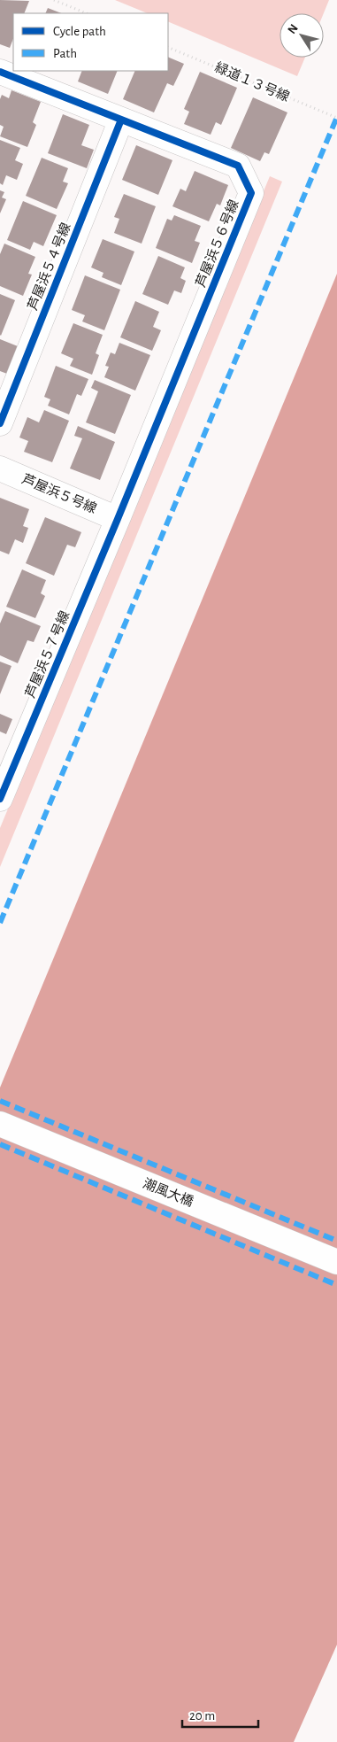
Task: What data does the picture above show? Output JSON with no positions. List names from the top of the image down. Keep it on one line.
{"streets":{"street":["芦屋浜５６号線","芦屋浜５４号線","芦屋浜５号線","芦屋浜５７号線","潮風大橋"],"path":["緑道１３号線"]},"crossings":[["芦屋浜５６号線","芦屋浜５４号線"],["芦屋浜５６号線","芦屋浜５号線"],["芦屋浜５６号線","芦屋浜５７号線"],["芦屋浜５号線","芦屋浜５７号線"]],"legend":["Cycle path","Path"],"scale_bar":"20 m","north":"top left"}
